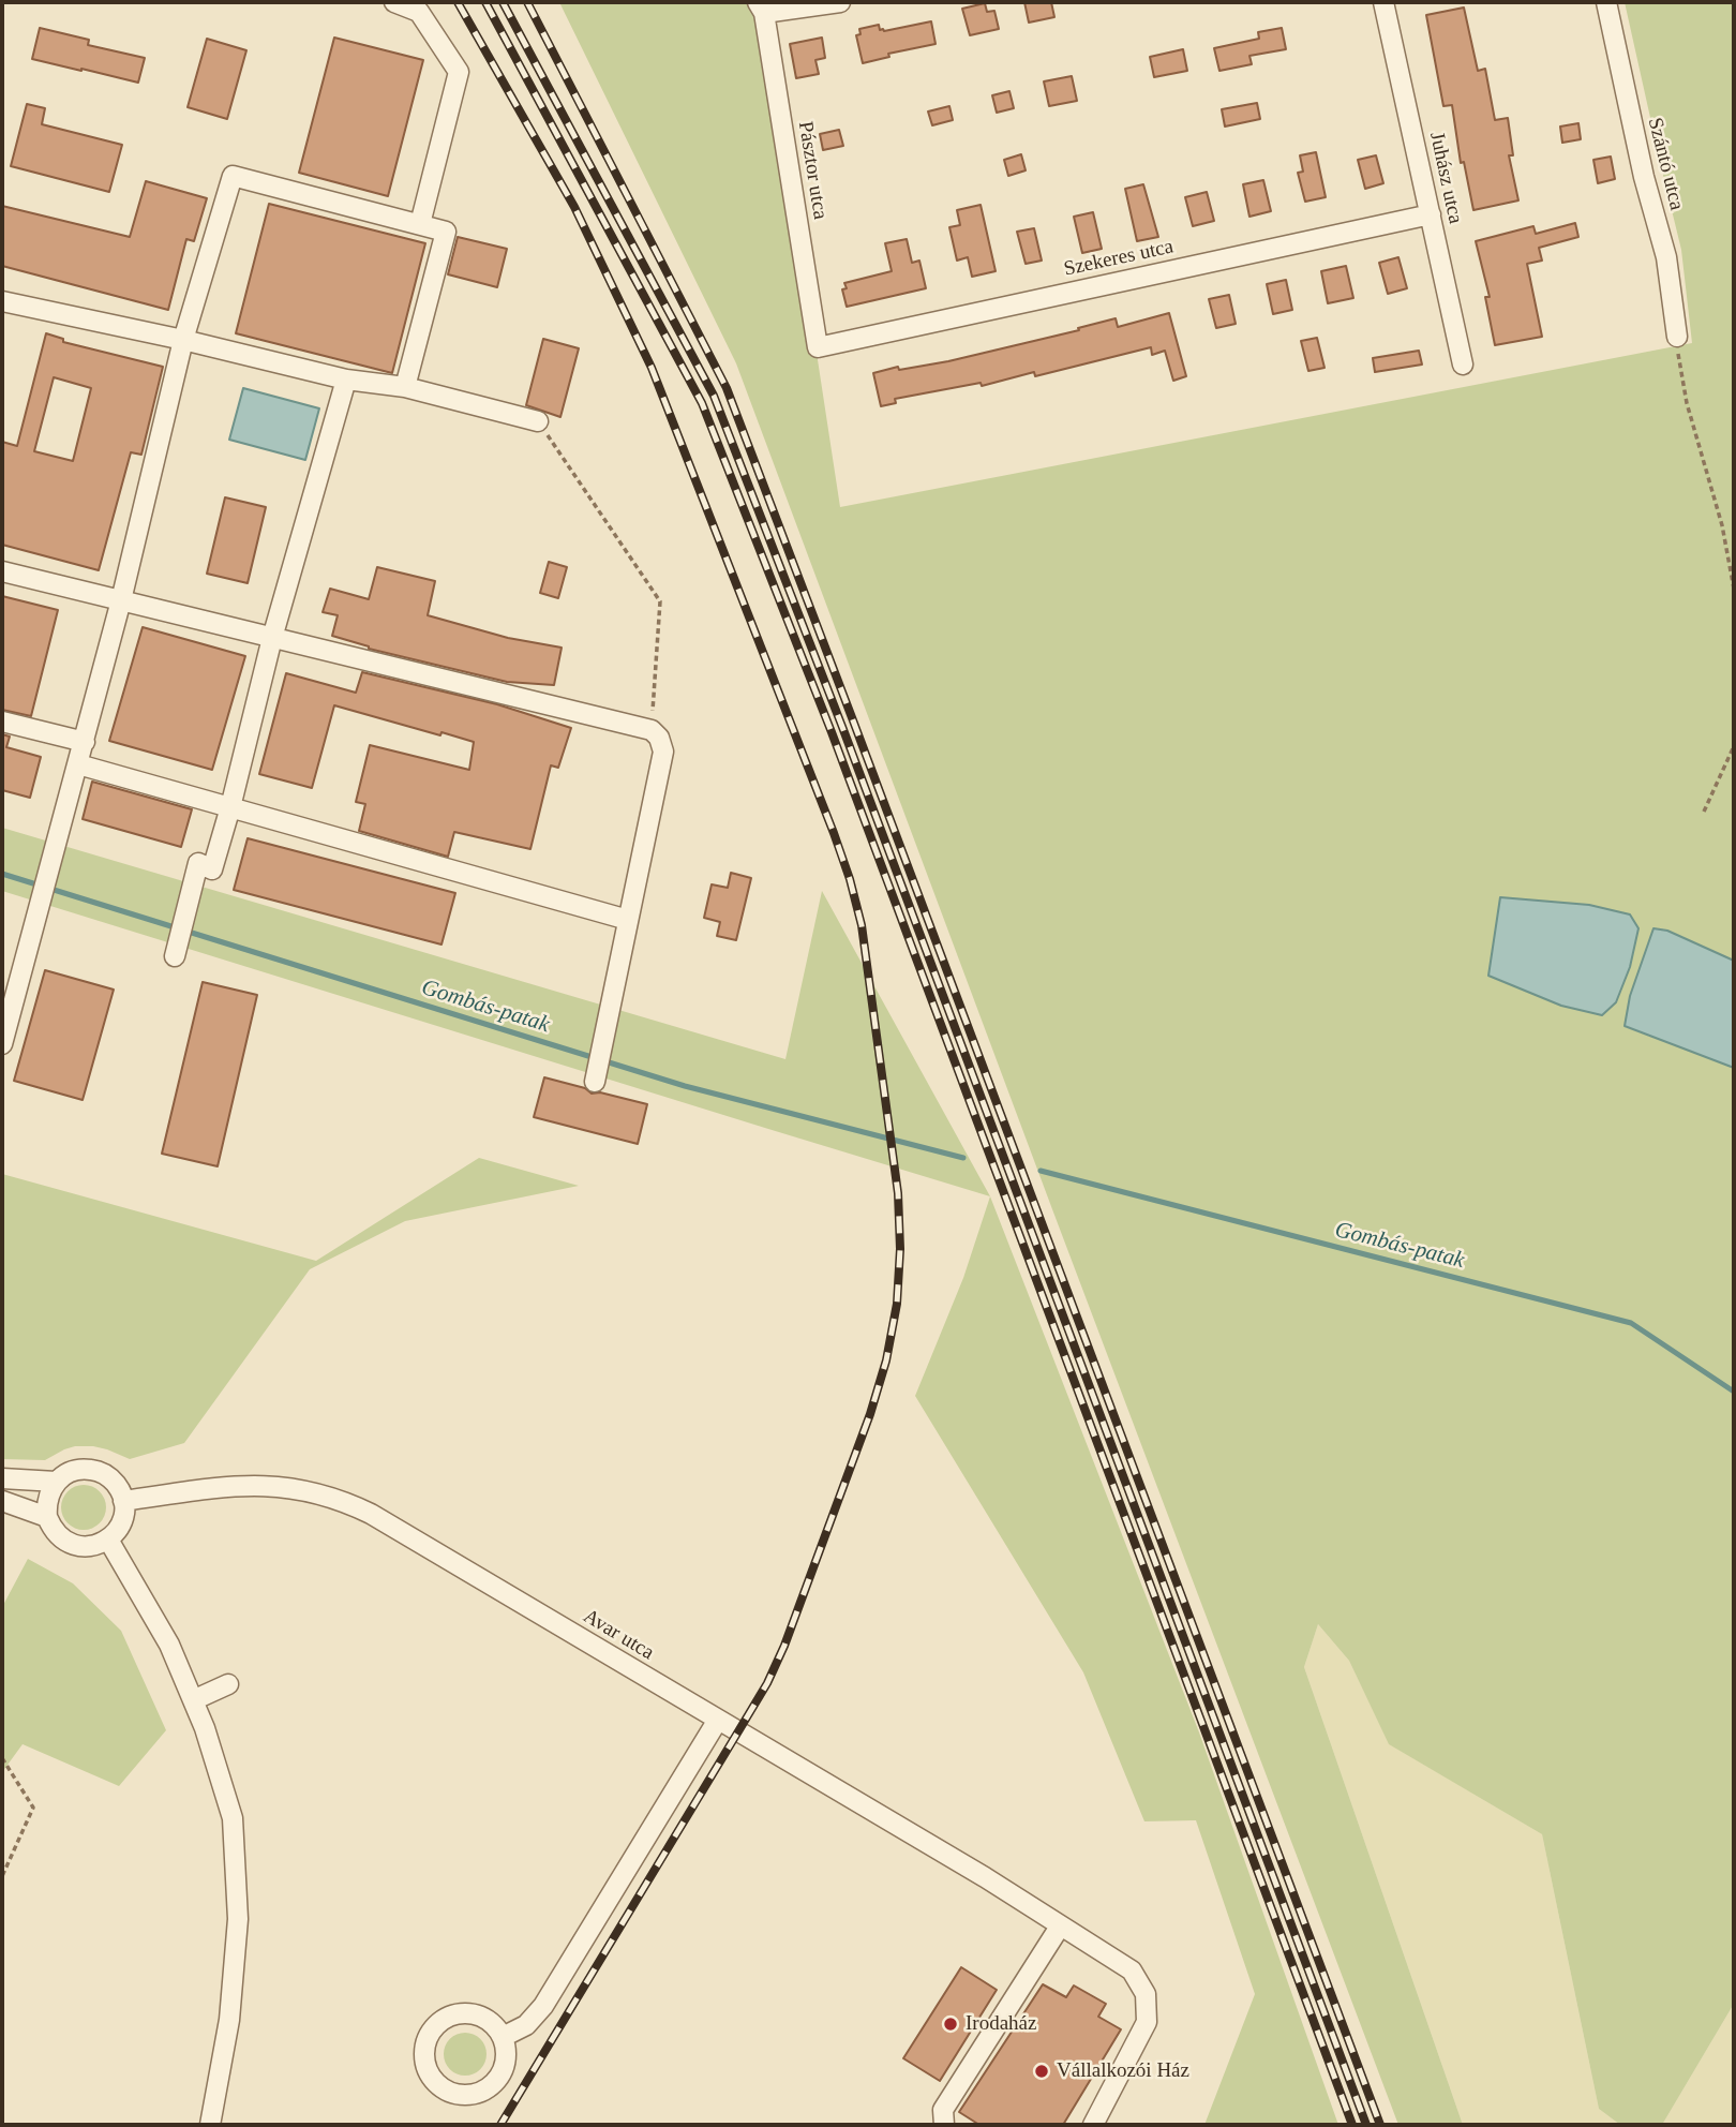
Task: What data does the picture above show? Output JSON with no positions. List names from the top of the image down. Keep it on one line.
{"streets":{"street":["Szántó utca","Pásztor utca","Juhász utca","Szekeres utca","Avar utca"]},"crossings":[["Pásztor utca","Szekeres utca"],["Juhász utca","Szekeres utca"]],"water":["Gombás-patak"],"places":["Irodaház","Vállalkozói Ház"]}
